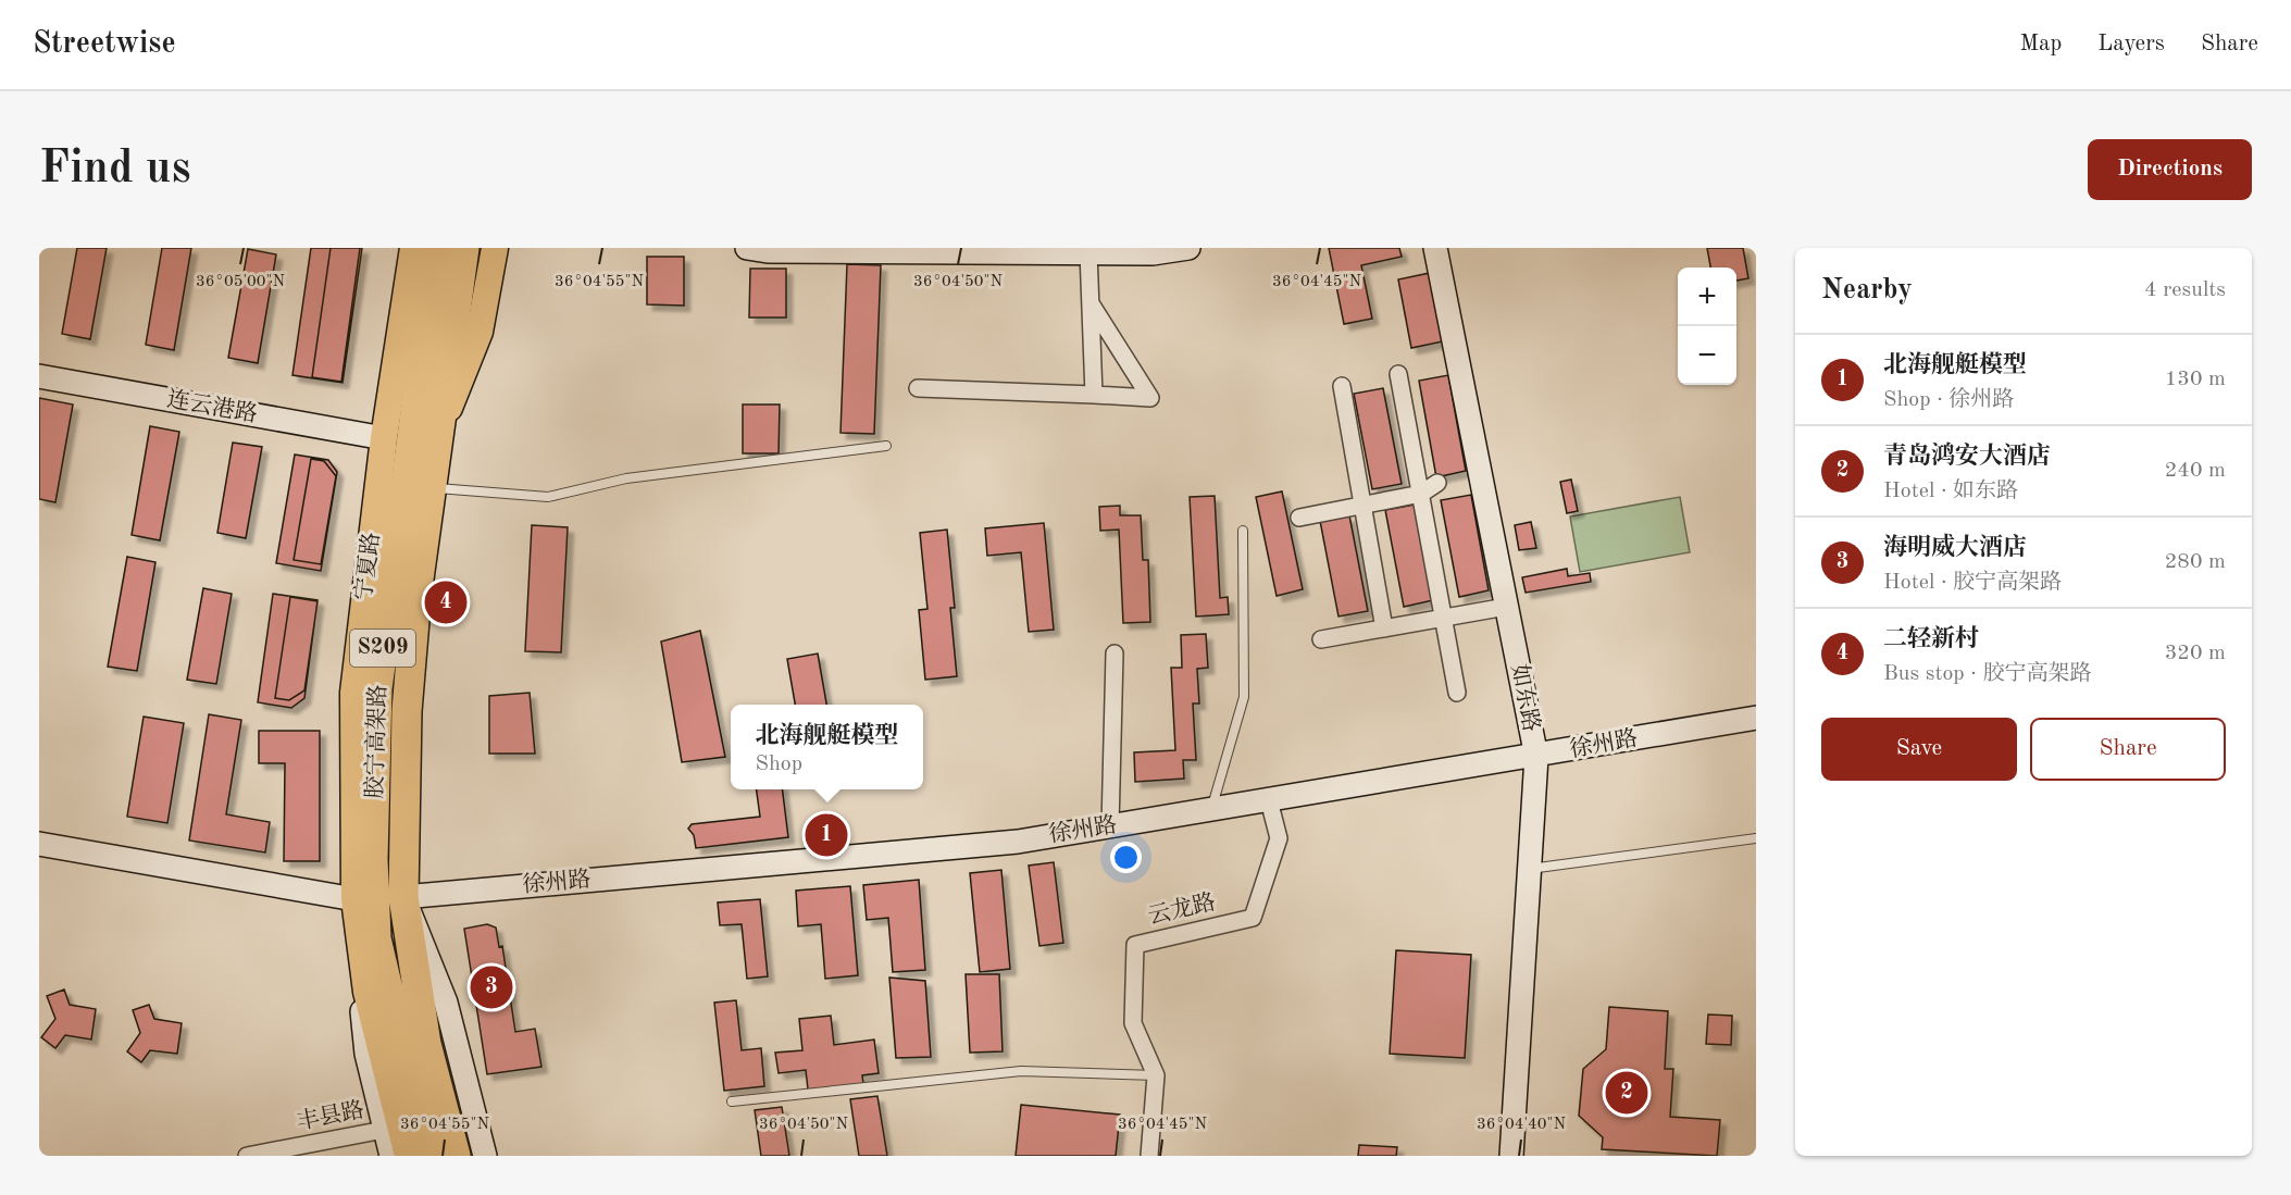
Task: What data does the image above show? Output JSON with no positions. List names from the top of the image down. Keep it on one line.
{"streets":{"highway":["S209","胶宁高架路"],"main road":["宁夏路"],"street":["连云港路","如东路","徐州路","云龙路","丰县路"]},"crossings":[["连云港路","宁夏路"],["如东路","徐州路"],["胶宁高架路","徐州路"],["徐州路","云龙路"]],"page":{"header":"Streetwise","nav":["Map","Layers","Share"],"buttons":["Directions",["Save","Share"]],"title":"Find us","heading":["Nearby","4 results"],"map_buttons":["+","−"],"list":[{"mark":"1","name":"北海舰艇模型","note":"Shop · 徐州路","value":"130 m"},{"mark":"2","name":"青岛鸿安大酒店","note":"Hotel · 如东路","value":"240 m"},{"mark":"3","name":"海明威大酒店","note":"Hotel · 胶宁高架路","value":"280 m"},{"mark":"4","name":"二轻新村","note":"Bus stop · 胶宁高架路","value":"320 m"}],"pins":["4","1","3","2"],"popup":["北海舰艇模型","Shop"]},"coordinates":["36°05'00\"N","36°04'55\"N","36°04'50\"N","36°04'45\"N","36°04'40\"N"]}
